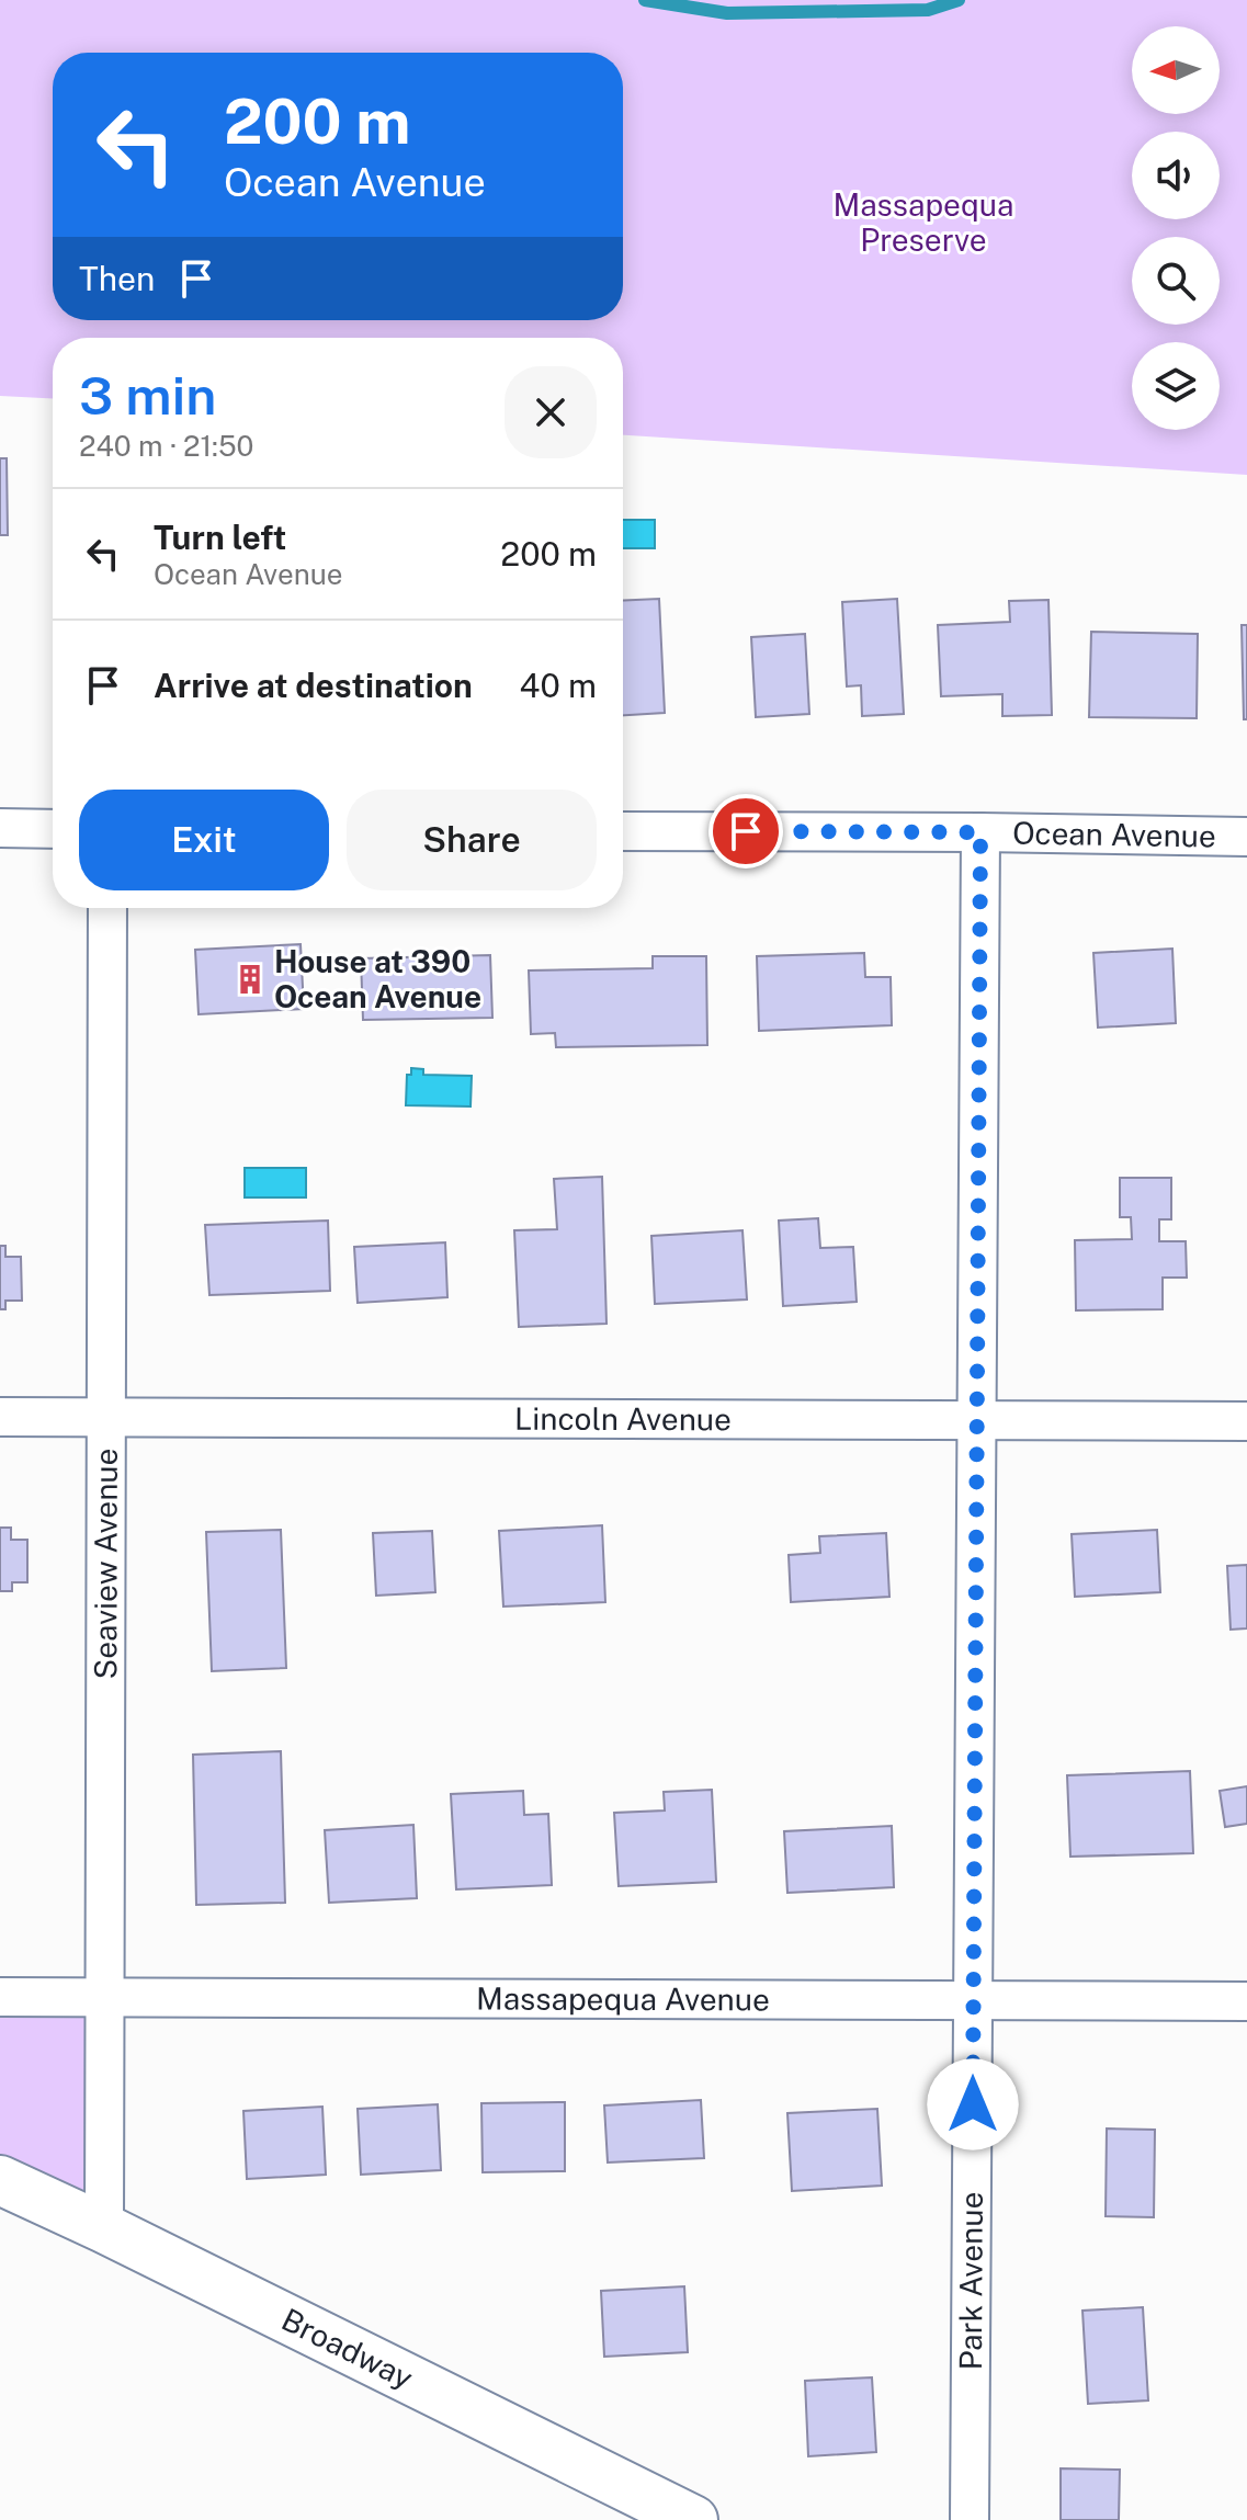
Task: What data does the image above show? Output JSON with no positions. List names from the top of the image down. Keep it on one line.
{"streets":{"main road":["Broadway"],"street":["Ocean Avenue","Lincoln Avenue","Seaview Avenue","Massapequa Avenue","Park Avenue"]},"crossings":[["Ocean Avenue","Park Avenue"],["Lincoln Avenue","Seaview Avenue"],["Lincoln Avenue","Park Avenue"],["Seaview Avenue","Massapequa Avenue"],["Seaview Avenue","Broadway"],["Massapequa Avenue","Park Avenue"]],"parks":["Massapequa Preserve"],"places":{"building":["House at 390 Ocean Avenue"]},"north":"left","page":{"turn":["200 m","Ocean Avenue"],"then":"Then","heading":["3 min","240 m · 21:50"],"list":[{"name":"Turn left","note":"Ocean Avenue","value":"200 m"},{"name":"Arrive at destination","value":"40 m"}],"buttons":["Exit","Share"]}}
